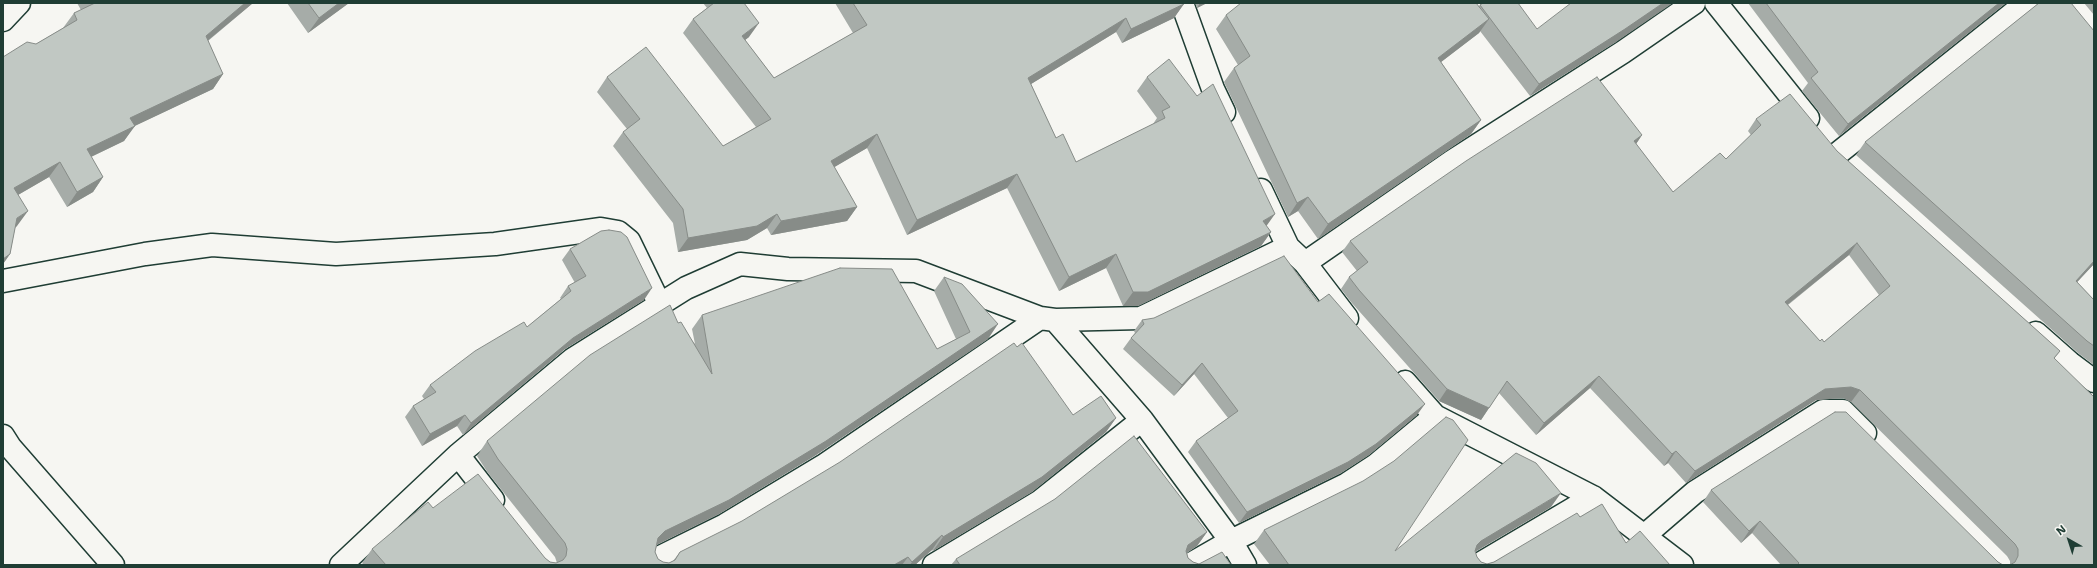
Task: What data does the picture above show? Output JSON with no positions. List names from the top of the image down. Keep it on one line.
{"north":"top left"}
